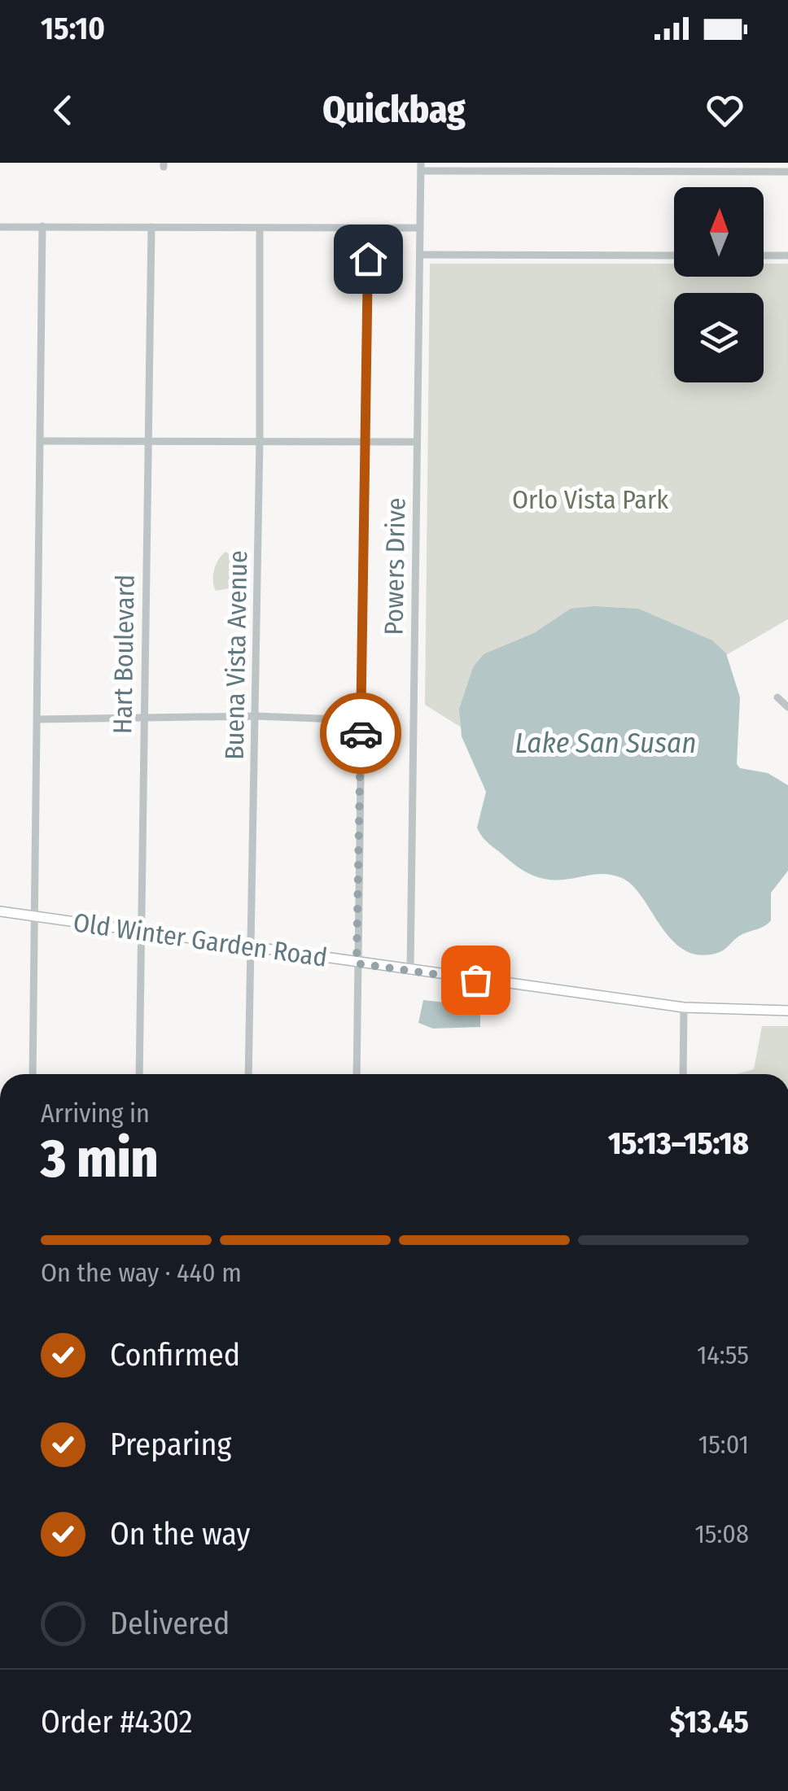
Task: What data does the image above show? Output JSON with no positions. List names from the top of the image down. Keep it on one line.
{"streets":{"main road":["Old Winter Garden Road"],"street":["Powers Drive","Hart Boulevard","Buena Vista Avenue"]},"crossings":[["Powers Drive","Old Winter Garden Road"],["Hart Boulevard","Old Winter Garden Road"],["Buena Vista Avenue","Old Winter Garden Road"]],"water":["Lake San Susan"],"parks":["Orlo Vista Park"],"north":"top","page":{"status":"15:10","header":"Quickbag","heading":["3 min","Arriving in","15:13–15:18"],"panel":["Order #4302","$13.45"],"bar":"On the way · 440 m","list":[["Confirmed","14:55"],["Preparing","15:01"],["On the way","15:08"],"Delivered"]}}
